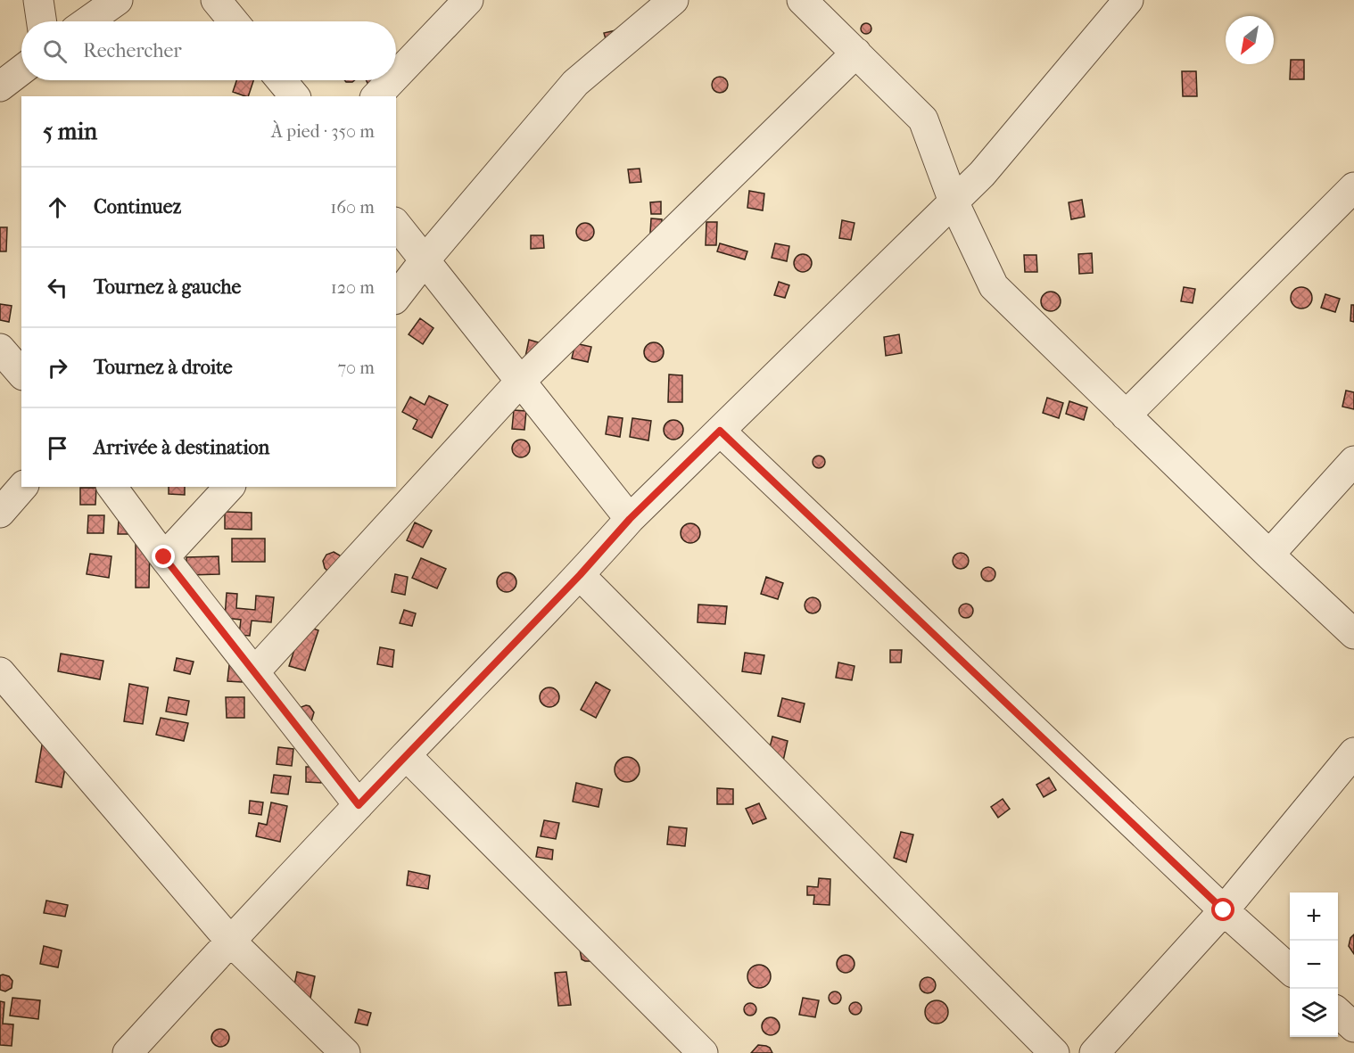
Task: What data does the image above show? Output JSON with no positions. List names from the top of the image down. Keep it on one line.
{"north":"bottom left","page":{"search":"Rechercher","heading":["5 min","À pied · 350 m"],"list":[["Continuez","160 m"],["Tournez à gauche","120 m"],["Tournez à droite","70 m"],"Arrivée à destination"],"map_buttons":["+","−"]}}
